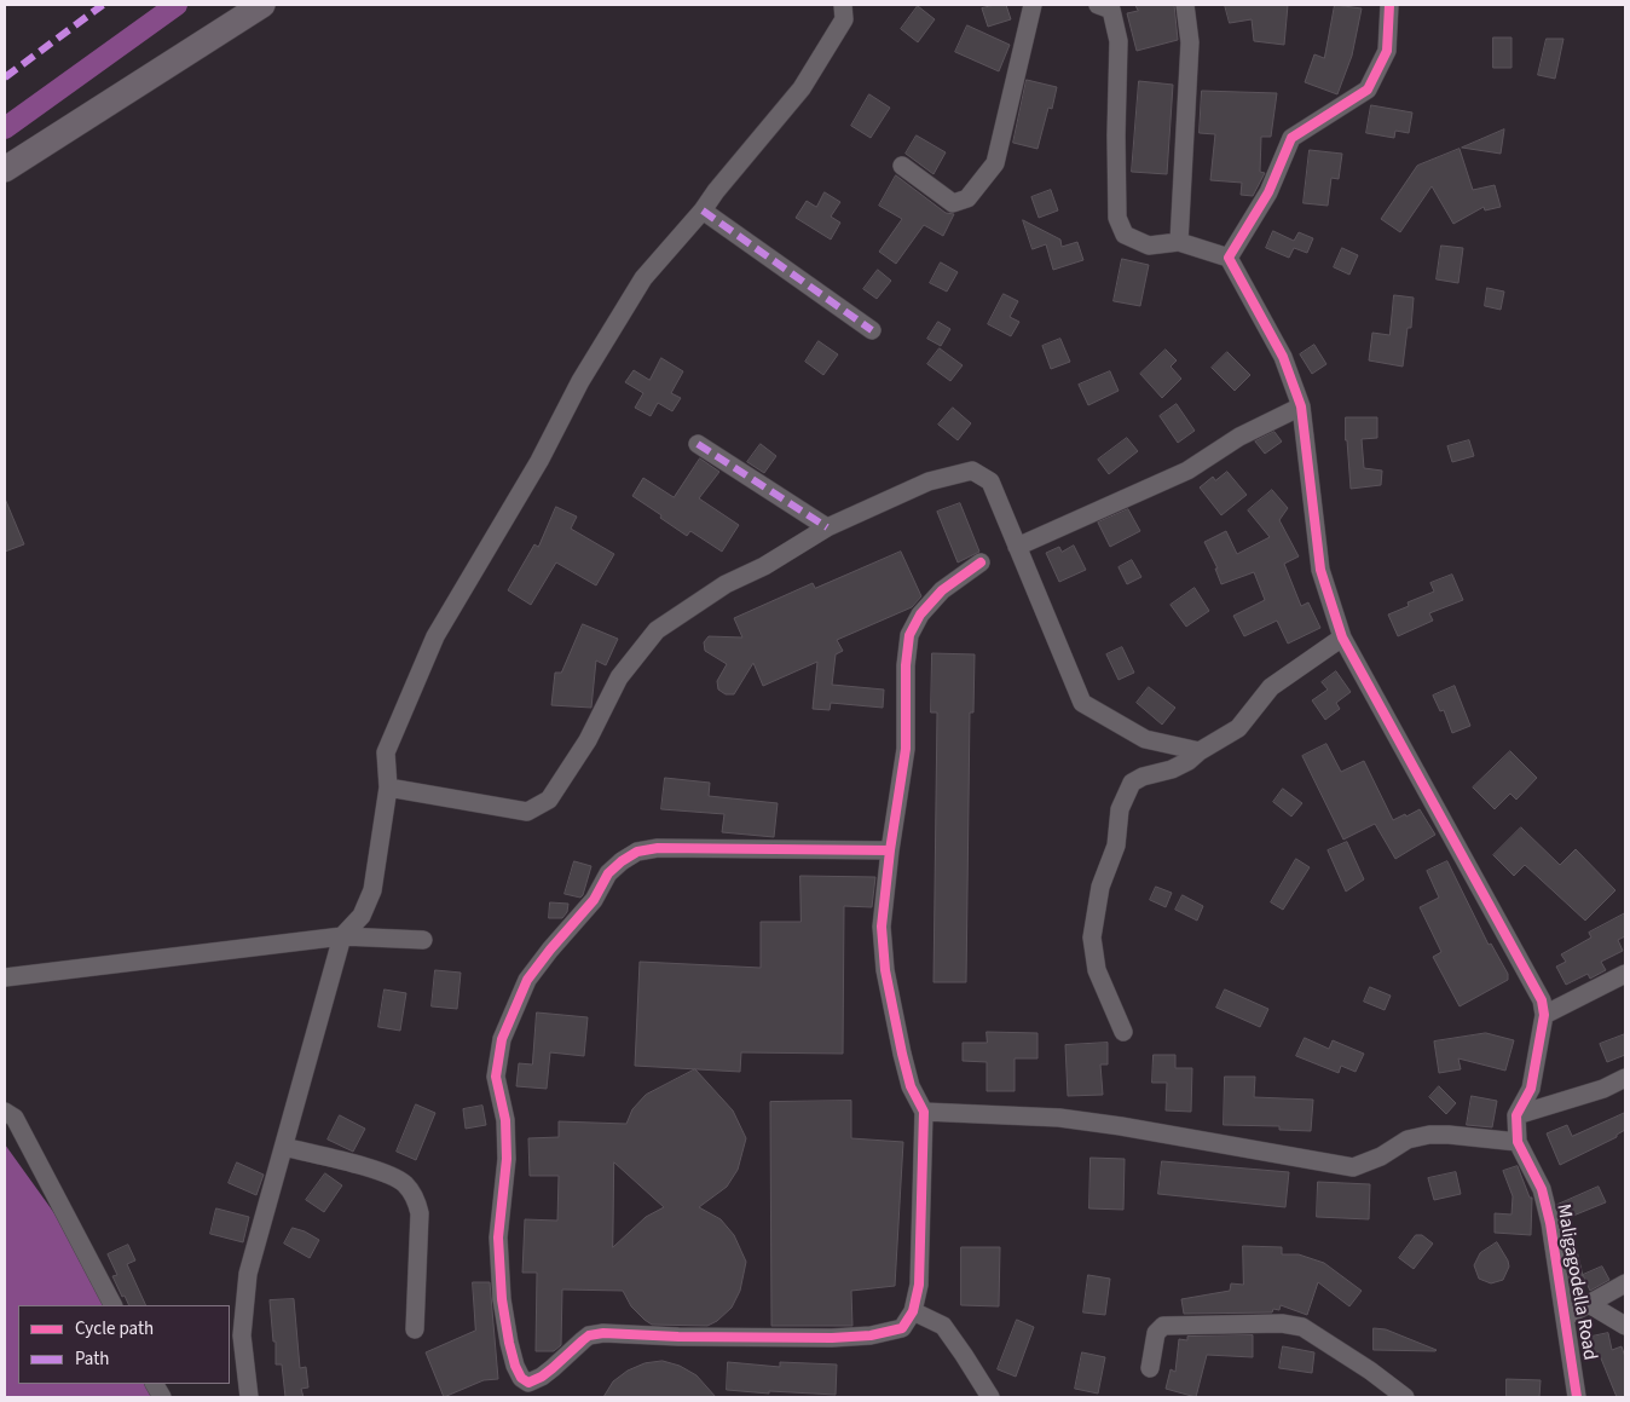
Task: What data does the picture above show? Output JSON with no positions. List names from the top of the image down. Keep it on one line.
{"streets":{"street":["Maligagodella Road"]},"legend":["Cycle path","Path"]}
